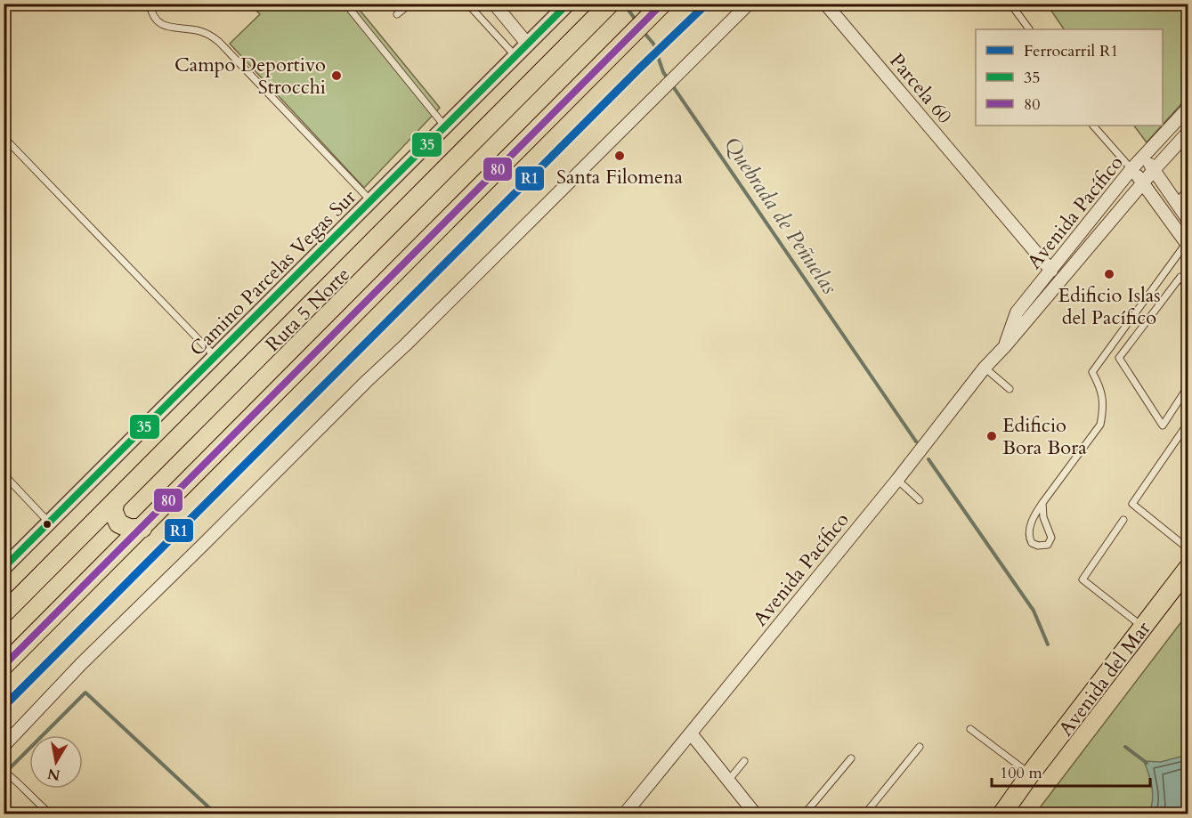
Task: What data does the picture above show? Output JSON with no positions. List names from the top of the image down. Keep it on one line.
{"streets":{"main road":["Ruta 5 Norte","Avenida del Mar"],"street":["Parcela 60","Avenida Pacífico","Camino Parcelas Vegas Sur"]},"crossings":[["Parcela 60","Avenida Pacífico"]],"water":["Quebrada de Peñuelas"],"places":["Campo Deportivo Strocchi","Santa Filomena","Edificio Islas del Pacífico","Edificio Bora Bora"],"lines":["rail line R1","transit line 35","transit line 80"],"legend":["Ferrocarril R1","35","80"],"scale_bar":"100 m","north":"bottom"}
